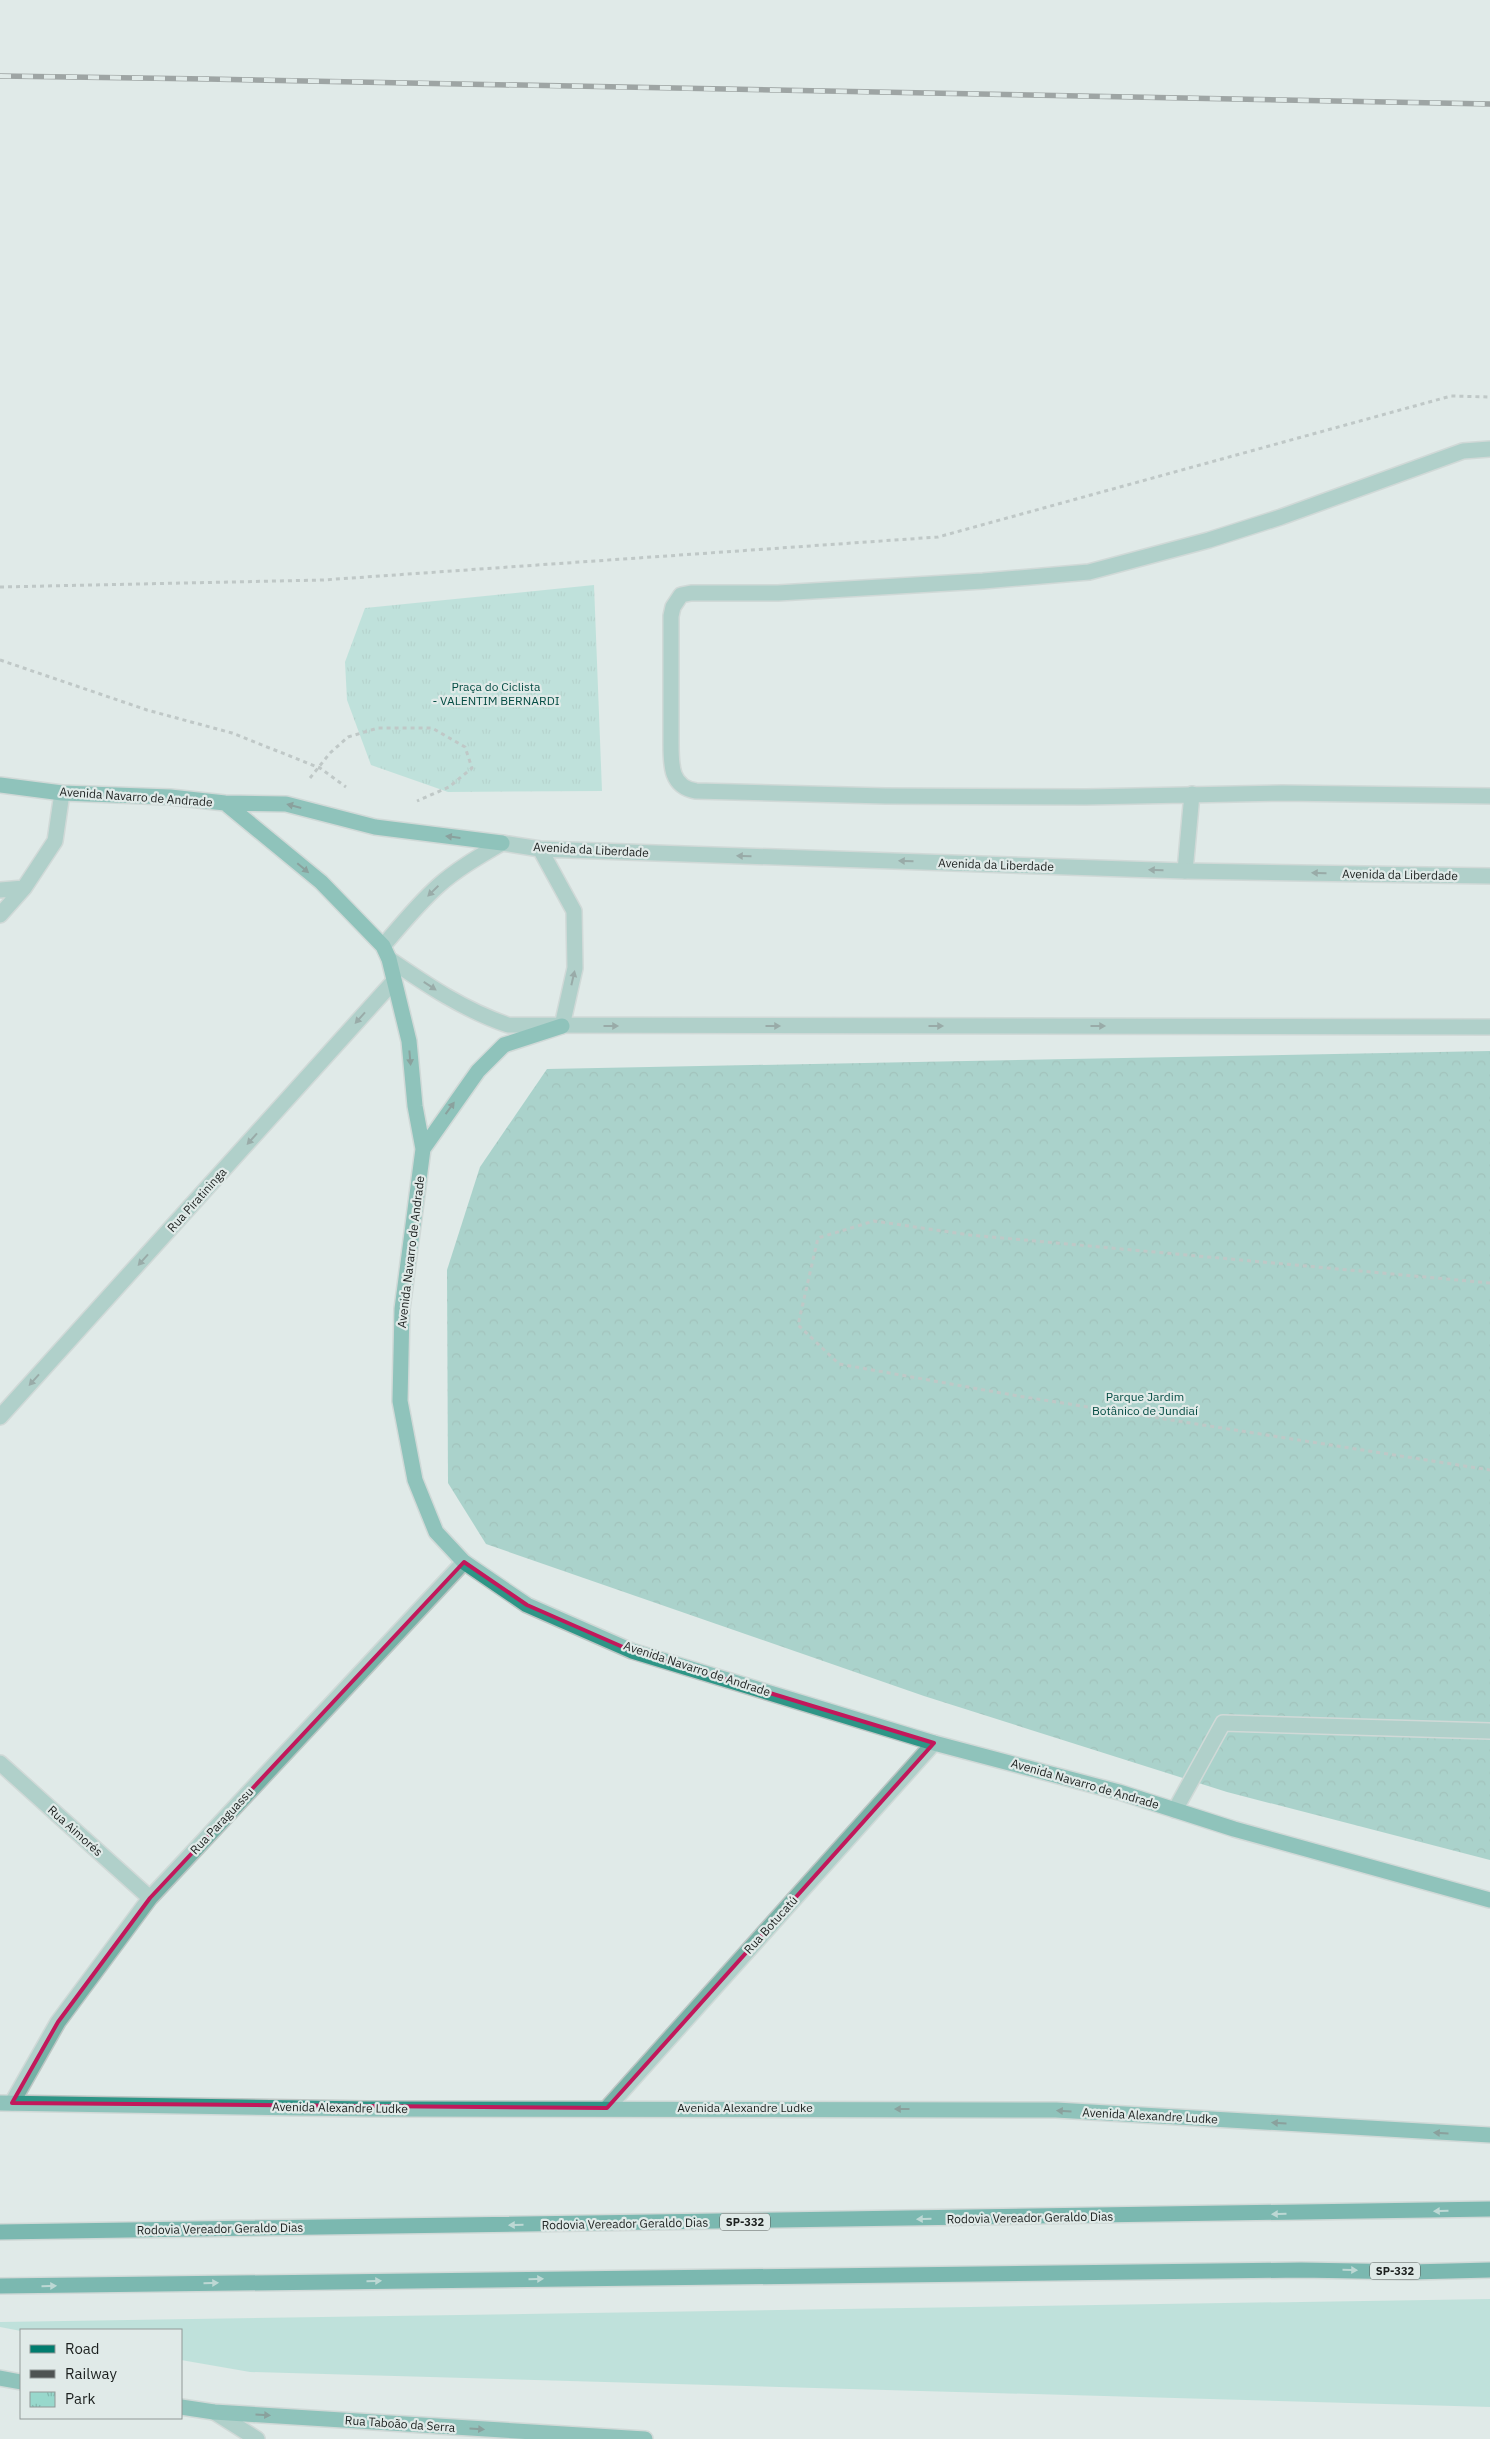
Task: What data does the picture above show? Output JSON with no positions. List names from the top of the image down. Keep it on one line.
{"streets":{"main road":["Avenida Navarro de Andrade","Avenida Alexandre Ludke","Rodovia Vereador Geraldo Dias","SP-332","Rua Taboão da Serra"],"street":["Avenida da Liberdade","Rua Piratininga","Rua Paraguassu","Rua Aimorés","Rua Botucatú"]},"crossings":[["Avenida Navarro de Andrade","Rua Piratininga"],["Avenida Navarro de Andrade","Rua Paraguassu"],["Avenida Navarro de Andrade","Rua Botucatú"],["Rua Paraguassu","Rua Aimorés"],["Rua Paraguassu","Avenida Alexandre Ludke"],["Rua Botucatú","Avenida Alexandre Ludke"]],"one_way":["Rua Piratininga","Avenida Alexandre Ludke","Rua Taboão da Serra"],"parks":["Praça do Ciclista - VALENTIM BERNARDI","Parque Jardim Botânico de Jundiaí"],"legend":["Road","Railway","Park"]}
